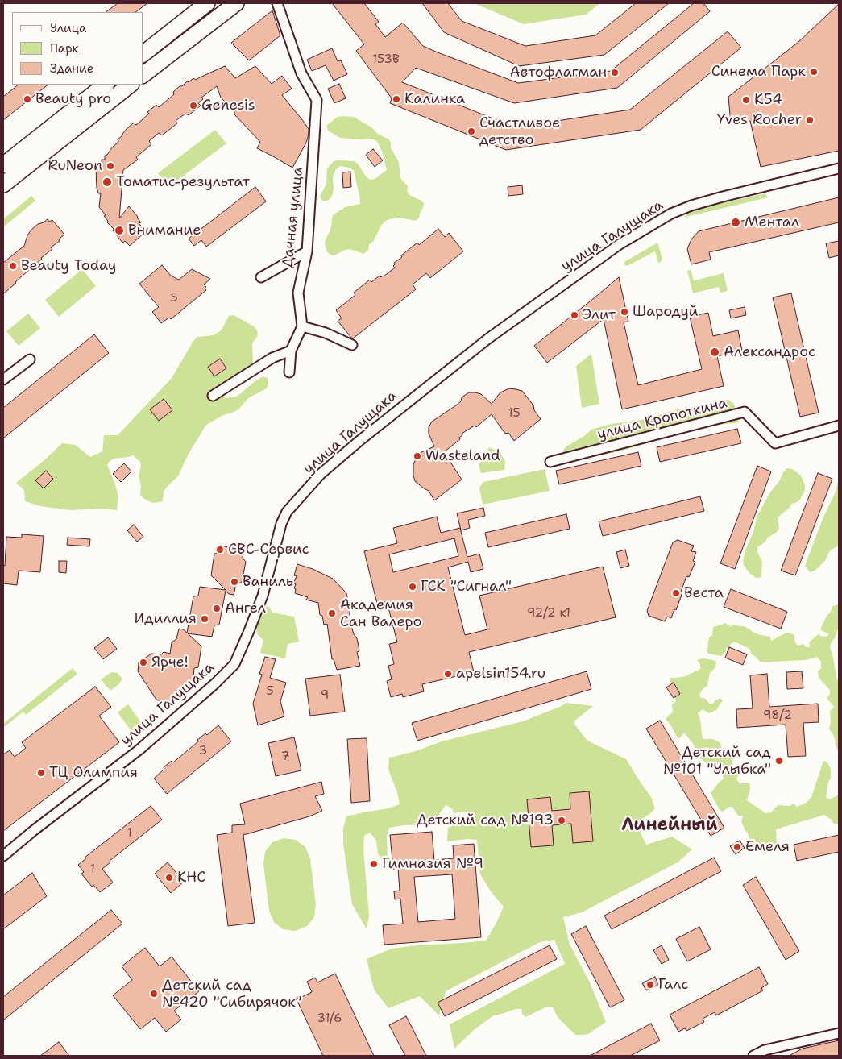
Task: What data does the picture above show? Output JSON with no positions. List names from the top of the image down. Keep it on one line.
{"streets":{"street":["Дачная улица","улица Галущака","улица Кропоткина"]},"districts":["Линейный"],"places":["Синема Парк","Автофлагман","Beauty pro","Калинка","К54","Genesis","Yves Rocher","Счастливое детство","RuNeon","Томатис-результат","Ментал","Внимание","Beauty Today","Шародуй","Элит","Александрос","Wasteland","СВС-Сервис","Ваниль","ГСК \"Сигнал\"","Веста","Ангел","Академия Сан Валеро","Идиллия","Ярче!","apelsin154.ru","Детский сад №101 \"Улыбка\"","ТЦ Олимпия","Детский сад №193","Емеля","Гимназия №9","КНС","Галс","Детский сад №420 \"Сибирячок\""],"house_numbers":["153В","5","15","92/2 к1","5","9","98/2","3","7","1","1","31/6"],"legend":["Улица","Парк","Здание"]}
